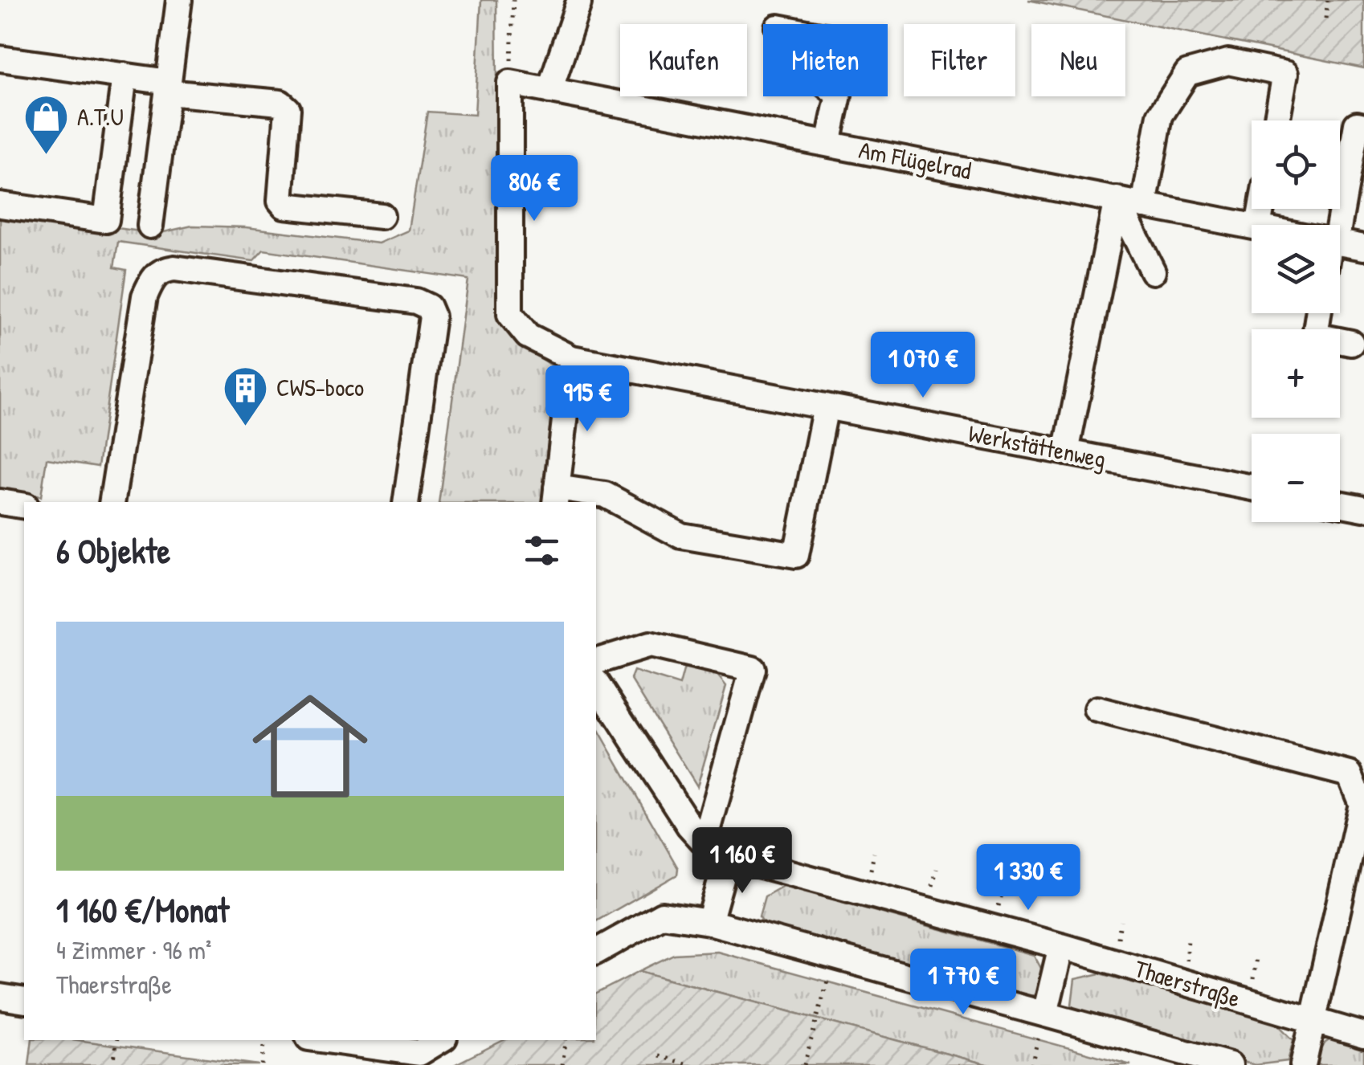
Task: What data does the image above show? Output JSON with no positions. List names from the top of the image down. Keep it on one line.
{"streets":{"street":["Am Flügelrad","Werkstättenweg","Thaerstraße"]},"places":{"shop":["A.T.U"],"building":["CWS-boco"]},"page":{"chip":["Kaufen","Mieten","Filter","Neu"],"map_buttons":["+","−"],"price":["806 €","1 070 €","915 €","1 160 €","1 330 €","1 770 €"],"heading":"6 Objekte","list":[{"name":"1 160 €/Monat","note":"4 Zimmer · 96 m² · Thaerstraße"}]}}
